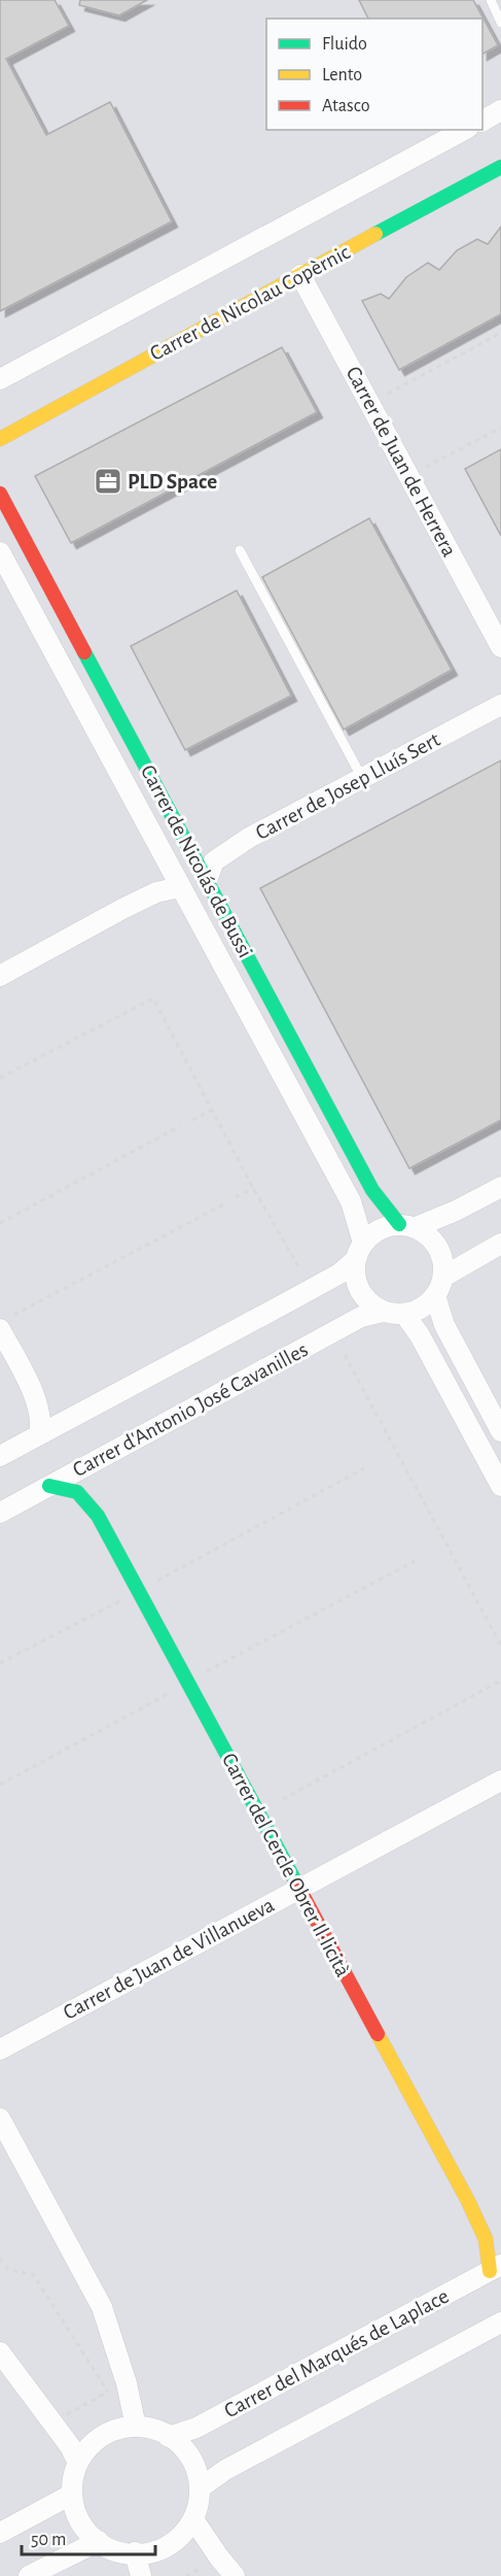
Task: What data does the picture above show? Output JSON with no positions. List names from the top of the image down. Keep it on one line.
{"streets":{"street":["Carrer de Nicolau Copèrnic","Carrer de Juan de Herrera","Carrer de Josep Lluís Sert","Carrer de Nicolás de Bussi","Carrer d'Antonio José Cavanilles","Carrer del Cercle Obrer Il·licità","Carrer de Juan de Villanueva","Carrer del Marqués de Laplace"]},"crossings":[["Carrer de Nicolau Copèrnic","Carrer de Juan de Herrera"],["Carrer de Josep Lluís Sert","Carrer de Nicolás de Bussi"],["Carrer de Nicolás de Bussi","Carrer d'Antonio José Cavanilles"],["Carrer d'Antonio José Cavanilles","Carrer del Cercle Obrer Il·licità"],["Carrer del Cercle Obrer Il·licità","Carrer de Juan de Villanueva"],["Carrer del Cercle Obrer Il·licità","Carrer del Marqués de Laplace"]],"places":{"office":["PLD Space"]},"legend":["Fluido","Lento","Atasco"],"scale_bar":"50 m"}
